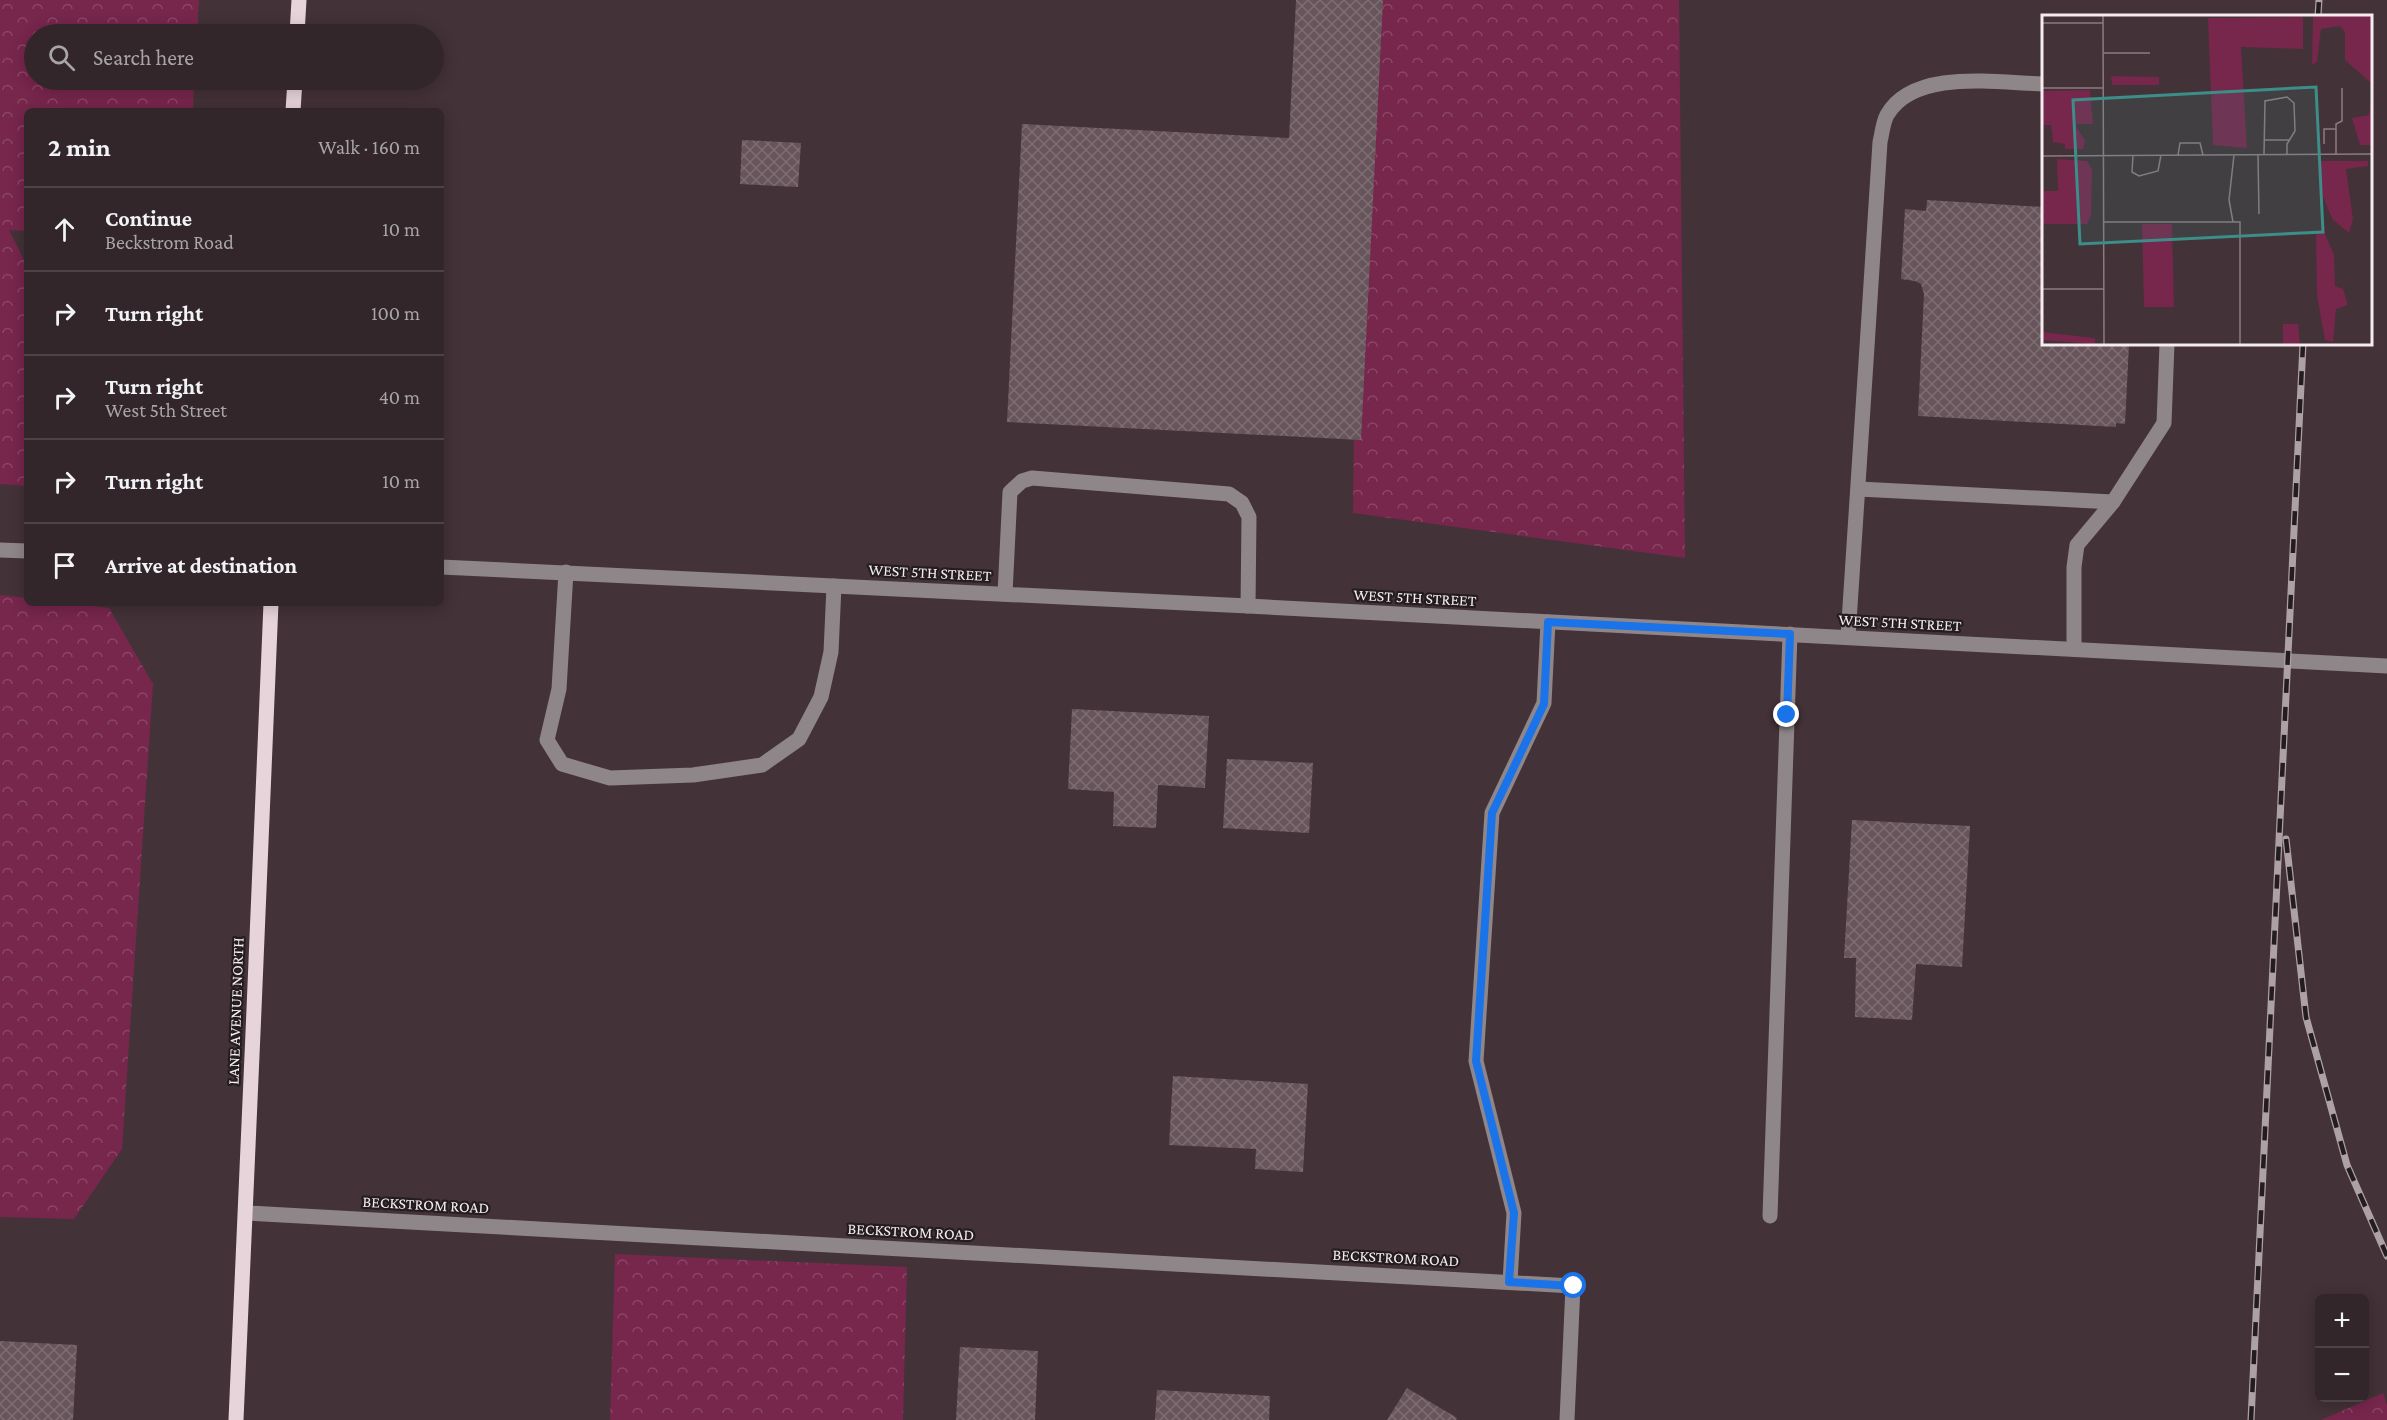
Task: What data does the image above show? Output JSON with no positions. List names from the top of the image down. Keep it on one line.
{"streets":{"main road":["LANE AVENUE NORTH"],"street":["WEST 5TH STREET","BECKSTROM ROAD"]},"crossings":[["LANE AVENUE NORTH","BECKSTROM ROAD"]],"page":{"search":"Search here","heading":["2 min","Walk · 160 m"],"list":[["Continue","Beckstrom Road","10 m"],["Turn right","100 m"],["Turn right","West 5th Street","40 m"],["Turn right","10 m"],"Arrive at destination"],"map_buttons":["+","−"]}}
